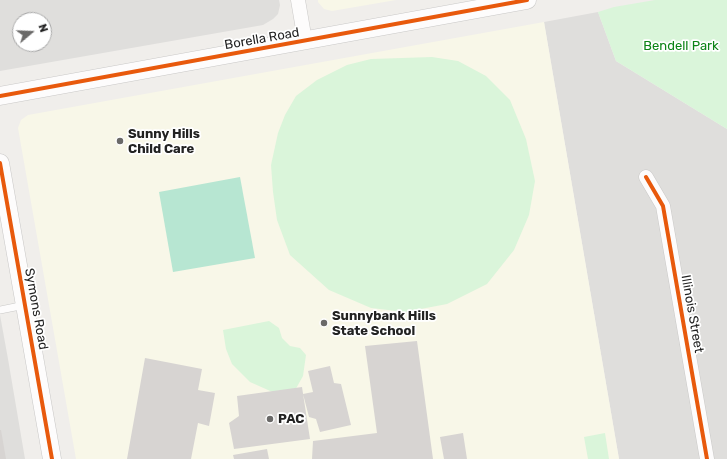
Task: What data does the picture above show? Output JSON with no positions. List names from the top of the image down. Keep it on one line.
{"streets":{"street":["Borella Road","Symons Road","Illinois Street"]},"parks":["Bendell Park"],"places":["Sunny Hills Child Care","Sunnybank Hills State School","PAC"],"north":"right"}
